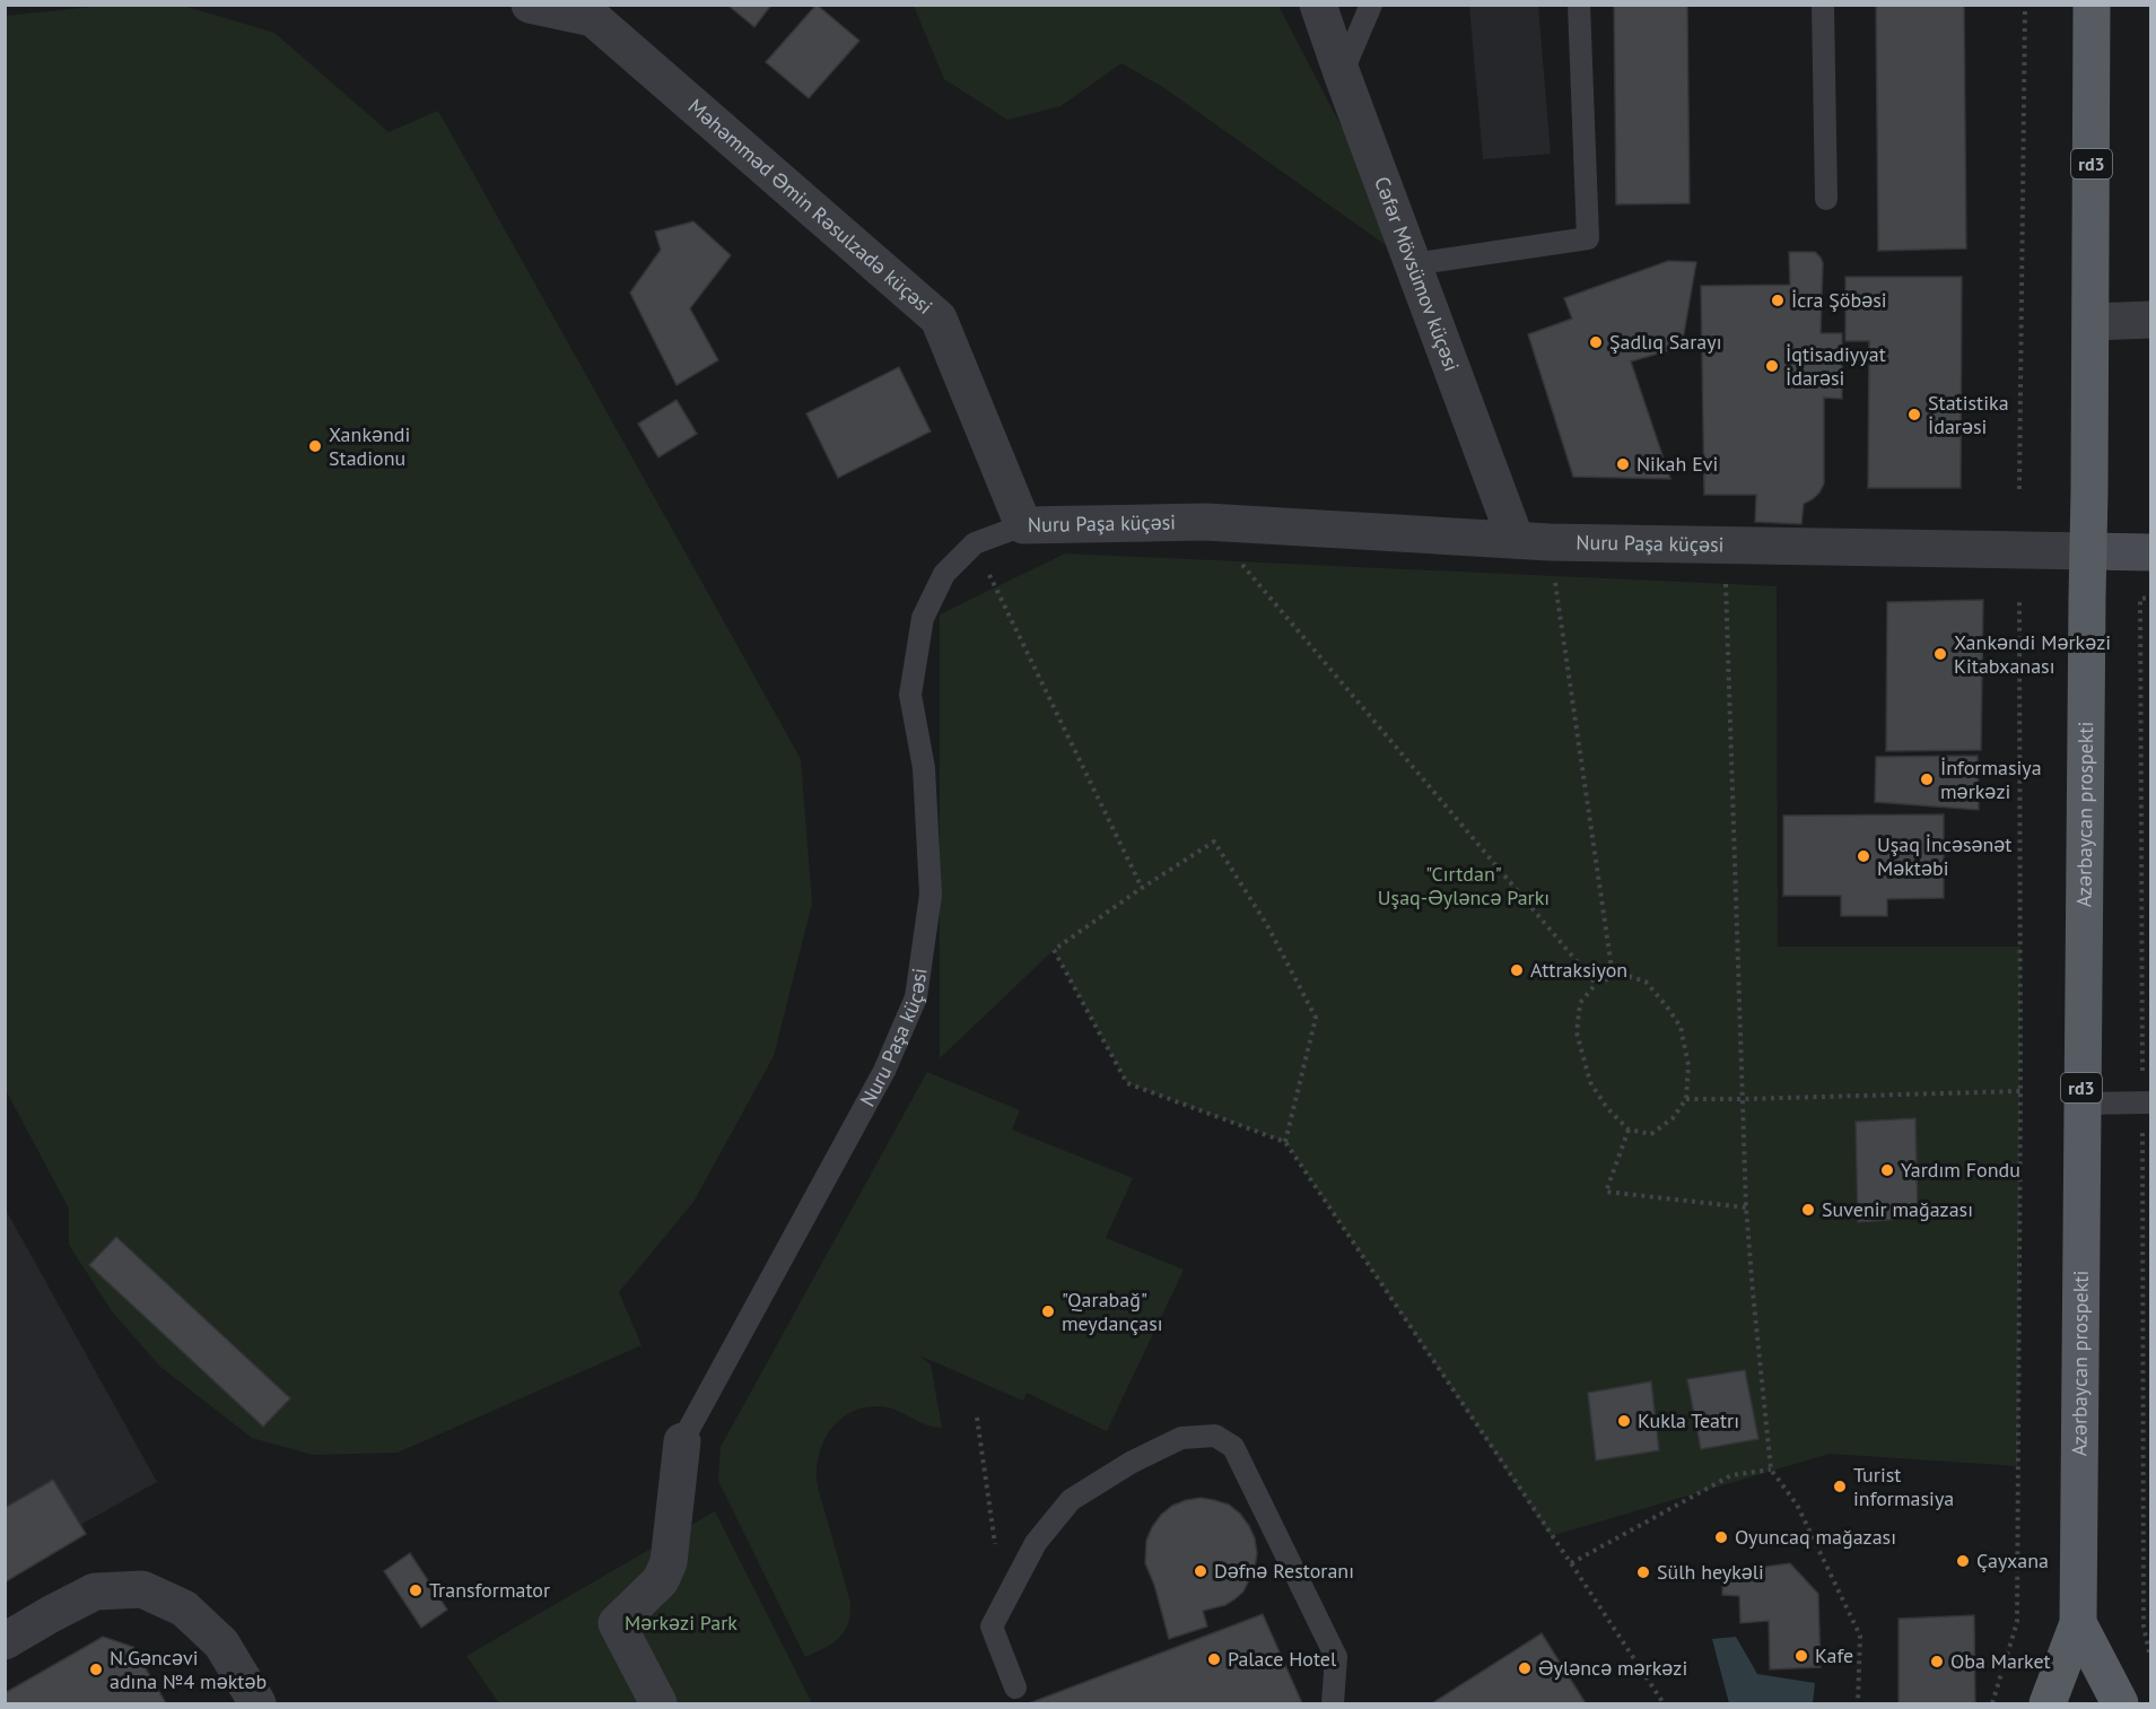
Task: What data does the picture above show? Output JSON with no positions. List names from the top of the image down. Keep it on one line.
{"streets":{"main road":["rd3","Azərbaycan prospekti"],"street":["Məhəmməd Əmin Rəsulzadə küçəsi","Cəfər Mövsümov küçəsi","Nuru Paşa küçəsi"]},"crossings":[["Məhəmməd Əmin Rəsulzadə küçəsi","Nuru Paşa küçəsi"],["Cəfər Mövsümov küçəsi","Nuru Paşa küçəsi"],["Nuru Paşa küçəsi","Azərbaycan prospekti"]],"parks":["\"Cırtdan\" Uşaq-Əyləncə Parkı","Mərkəzi Park"],"places":["İcra Şöbəsi","Şadlıq Sarayı","İqtisadiyyat İdarəsi","Statistika İdarəsi","Xankəndi Stadionu","Nikah Evi","Xankəndi Mərkəzi Kitabxanası","İnformasiya mərkəzi","Uşaq İncəsənət Məktəbi","Attraksiyon","Yardım Fondu","Suvenir mağazası","\"Qarabağ\" meydançası","Kukla Teatrı","Turist informasiya","Oyuncaq mağazası","Çayxana","Dəfnə Restoranı","Sülh heykəli","Transformator","Kafe","Palace Hotel","Oba Market","Əyləncə mərkəzi","N.Gəncəvi adına №4 məktəb"]}
